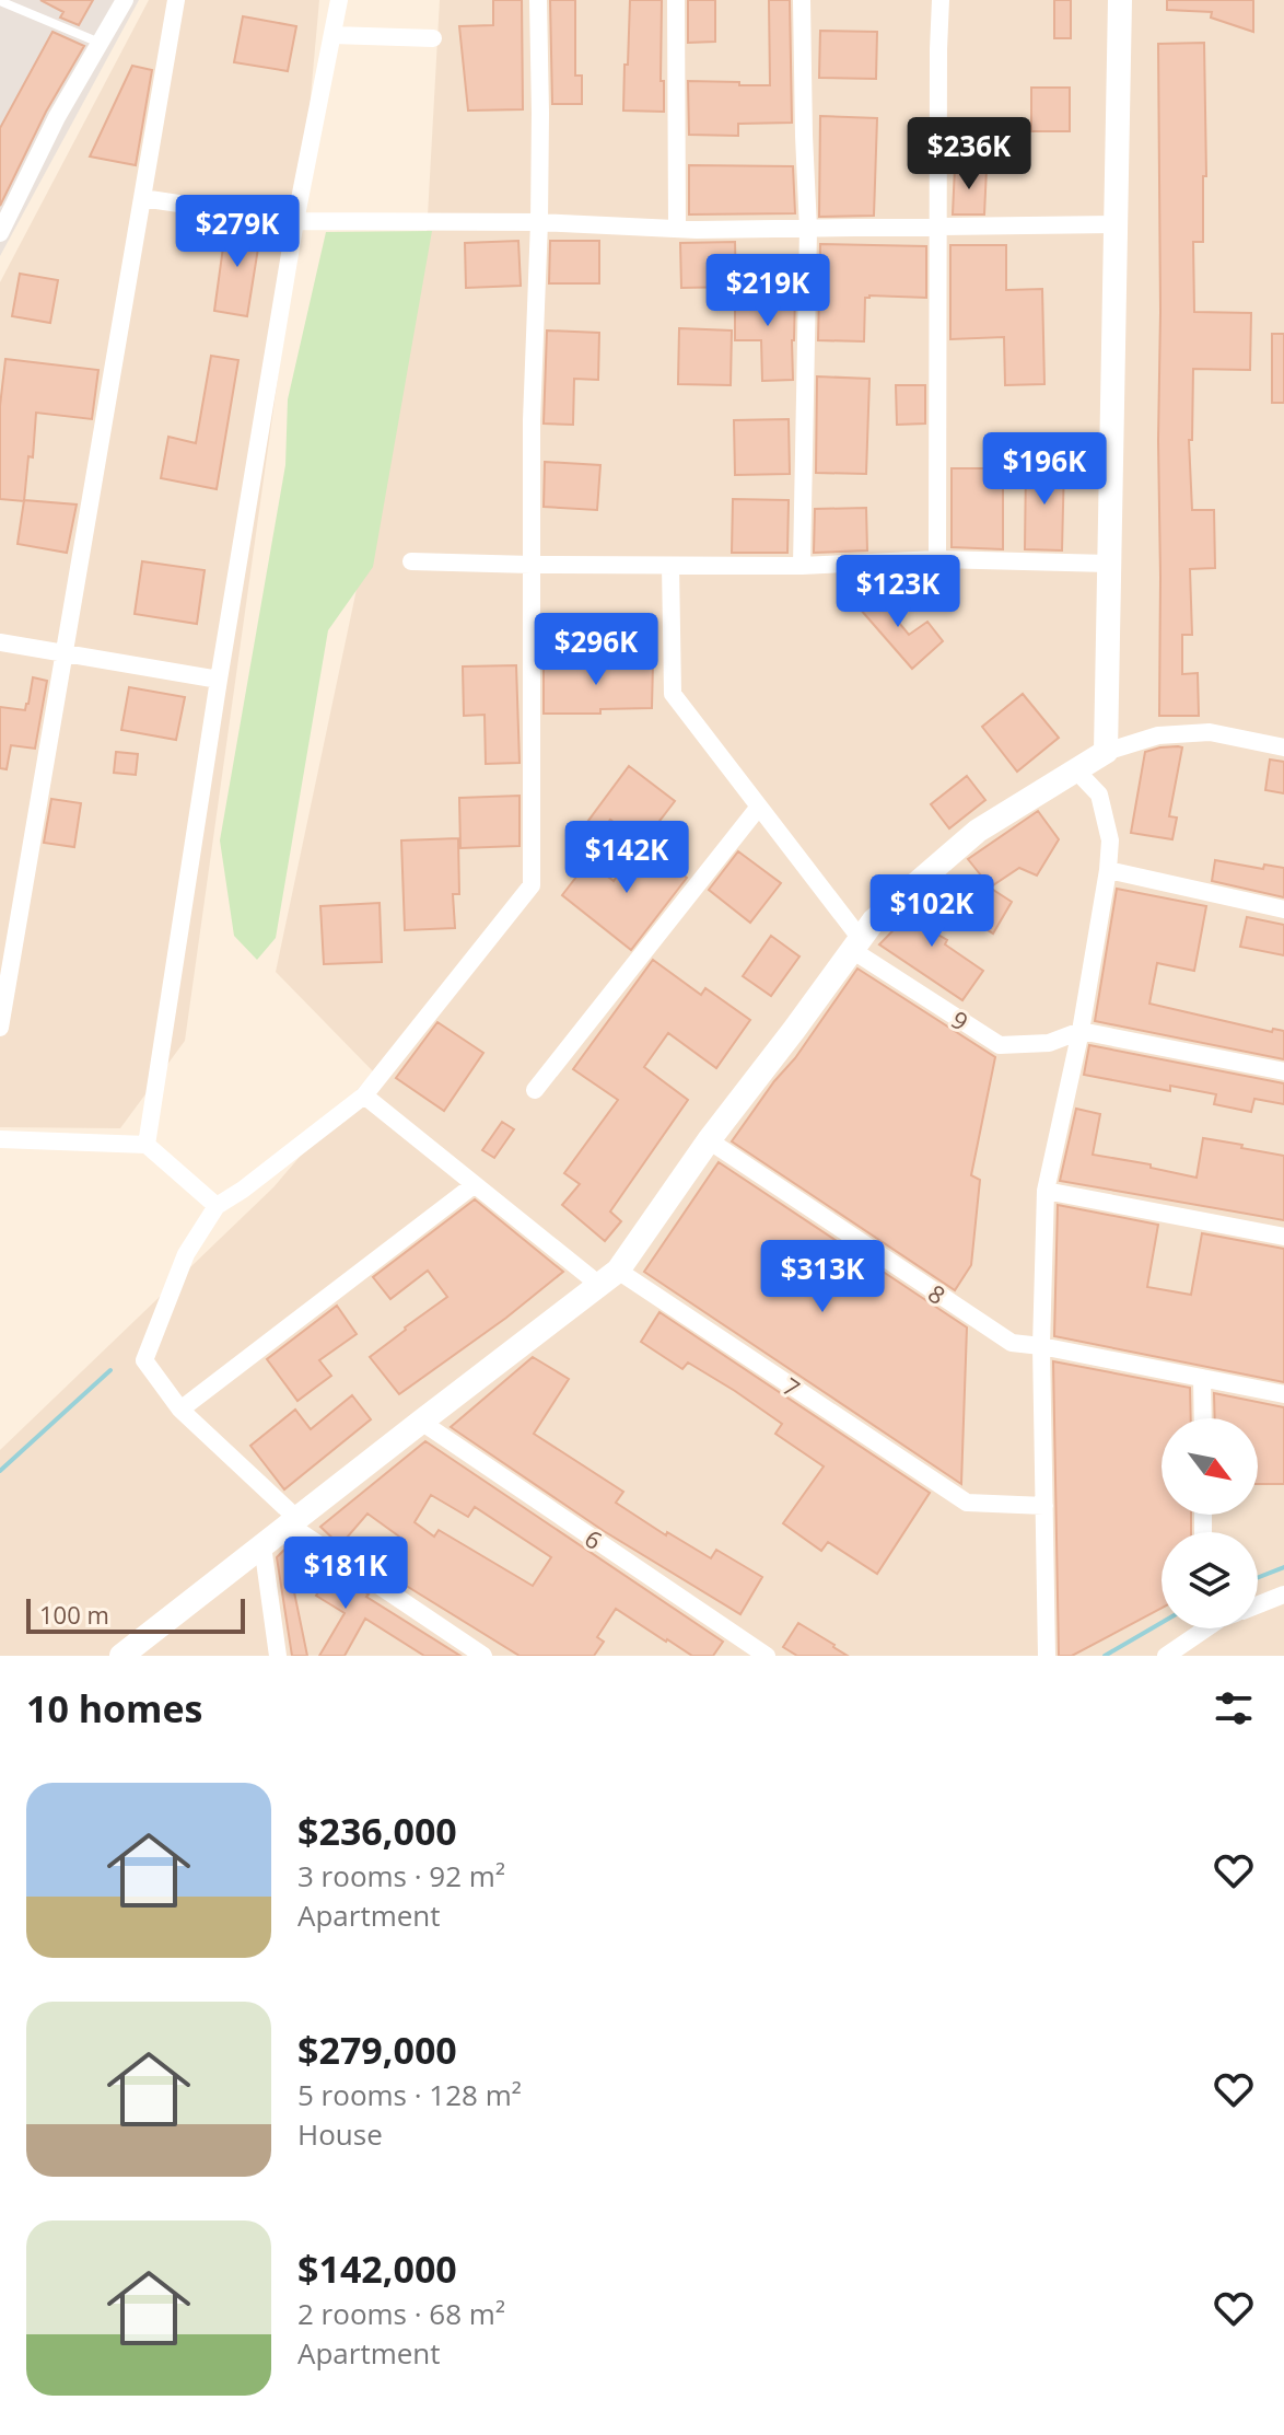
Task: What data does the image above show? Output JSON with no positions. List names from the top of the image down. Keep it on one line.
{"streets":{"street":["9","8","7","6"]},"scale_bar":"100 m","north":"bottom right","page":{"price":["$236K","$279K","$219K","$196K","$123K","$296K","$142K","$102K","$313K","$181K"],"scale":"100 m","heading":"10 homes","list":[{"name":"$236,000","note":"3 rooms · 92 m² · Apartment"},{"name":"$279,000","note":"5 rooms · 128 m² · House"},{"name":"$142,000","note":"2 rooms · 68 m² · Apartment"}]}}
